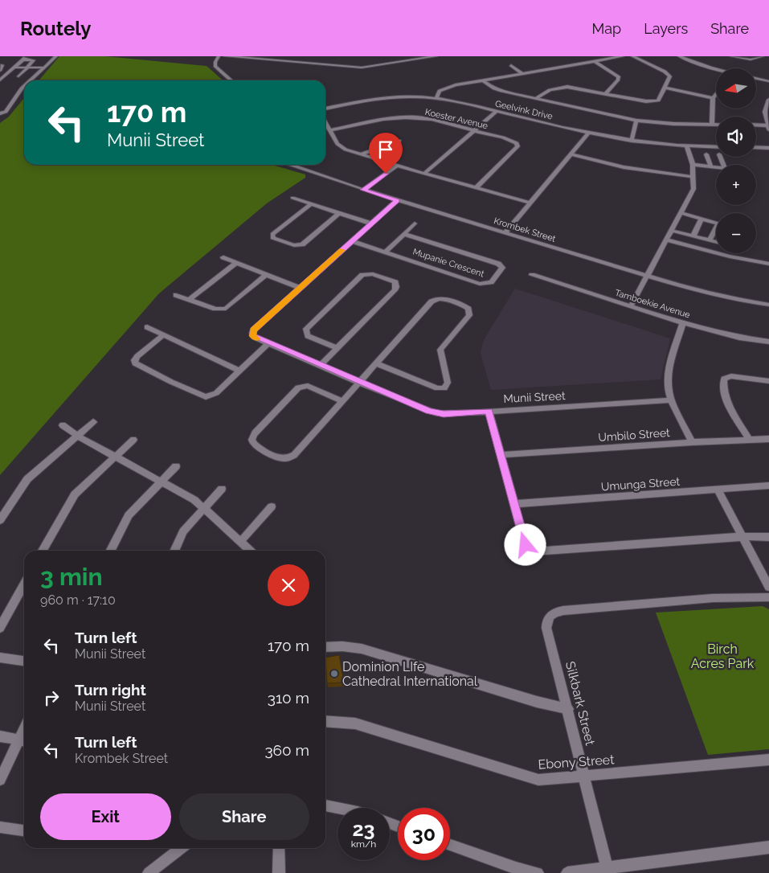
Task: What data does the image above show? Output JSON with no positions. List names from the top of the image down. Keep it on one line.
{"streets":{"street":["Geelvink Drive","Koester Avenue","Krombek Street","Mupanie Crescent","Tamboekie Avenue","Munii Street","Umbilo Street","Umunga Street","Silkbark Street","Ebony Street"]},"crossings":[["Krombek Street","Munii Street"],["Mupanie Crescent","Munii Street"],["Silkbark Street","Ebony Street"]],"parks":["Birch Acres Park"],"places":["Dominion LIfe Cathedral International"],"north":"left","page":{"header":"Routely","nav":["Map","Layers","Share"],"map_buttons":["+","−"],"turn":["170 m","Munii Street"],"heading":["3 min","960 m · 17:10"],"list":[{"name":"Turn left","note":"Munii Street","value":"170 m"},{"name":"Turn right","note":"Munii Street","value":"310 m"},{"name":"Turn left","note":"Krombek Street","value":"360 m"}],"buttons":["Exit","Share"],"speed":"23 km/h","limit":"30"}}
